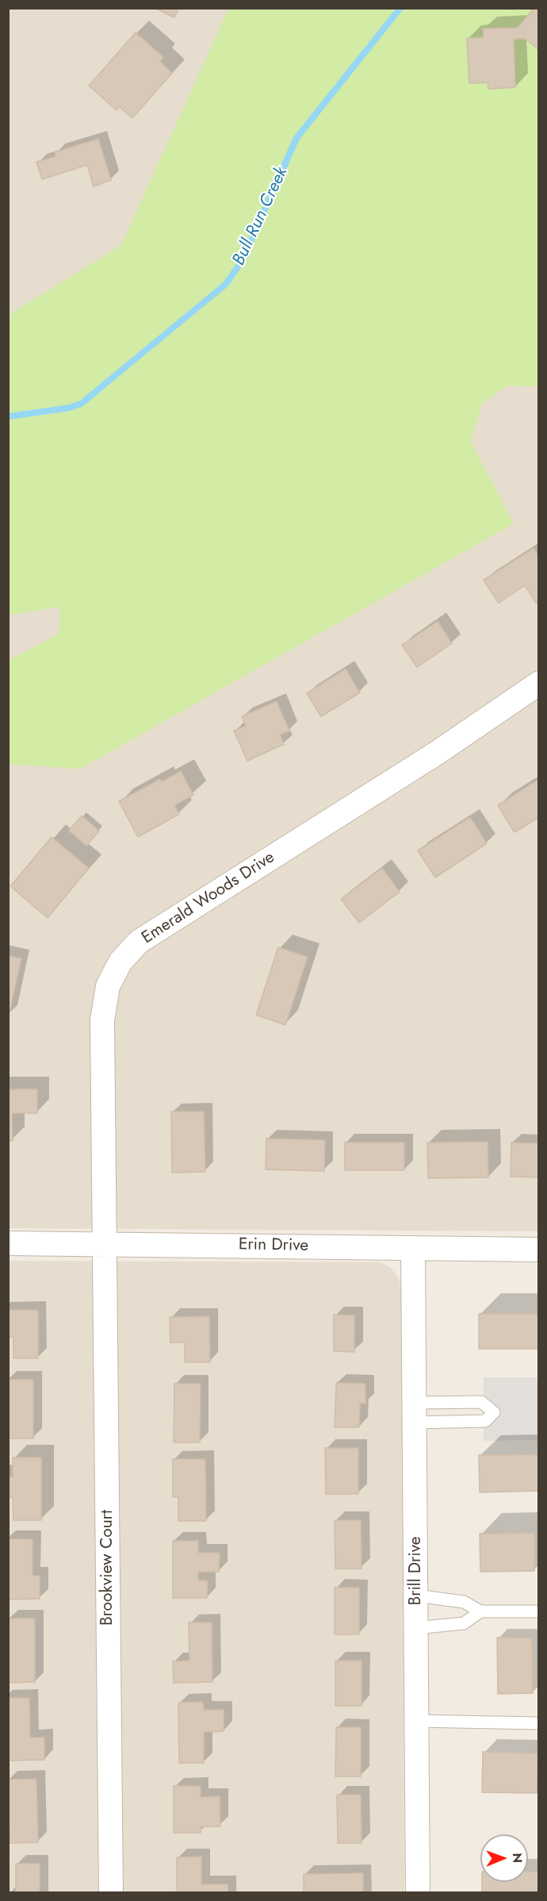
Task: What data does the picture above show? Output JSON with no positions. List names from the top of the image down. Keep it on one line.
{"streets":{"street":["Emerald Woods Drive","Erin Drive","Brookview Court","Brill Drive"]},"crossings":[["Emerald Woods Drive","Erin Drive"],["Emerald Woods Drive","Brookview Court"],["Erin Drive","Brookview Court"],["Erin Drive","Brill Drive"]],"water":["Bull Run Creek"],"north":"right"}
